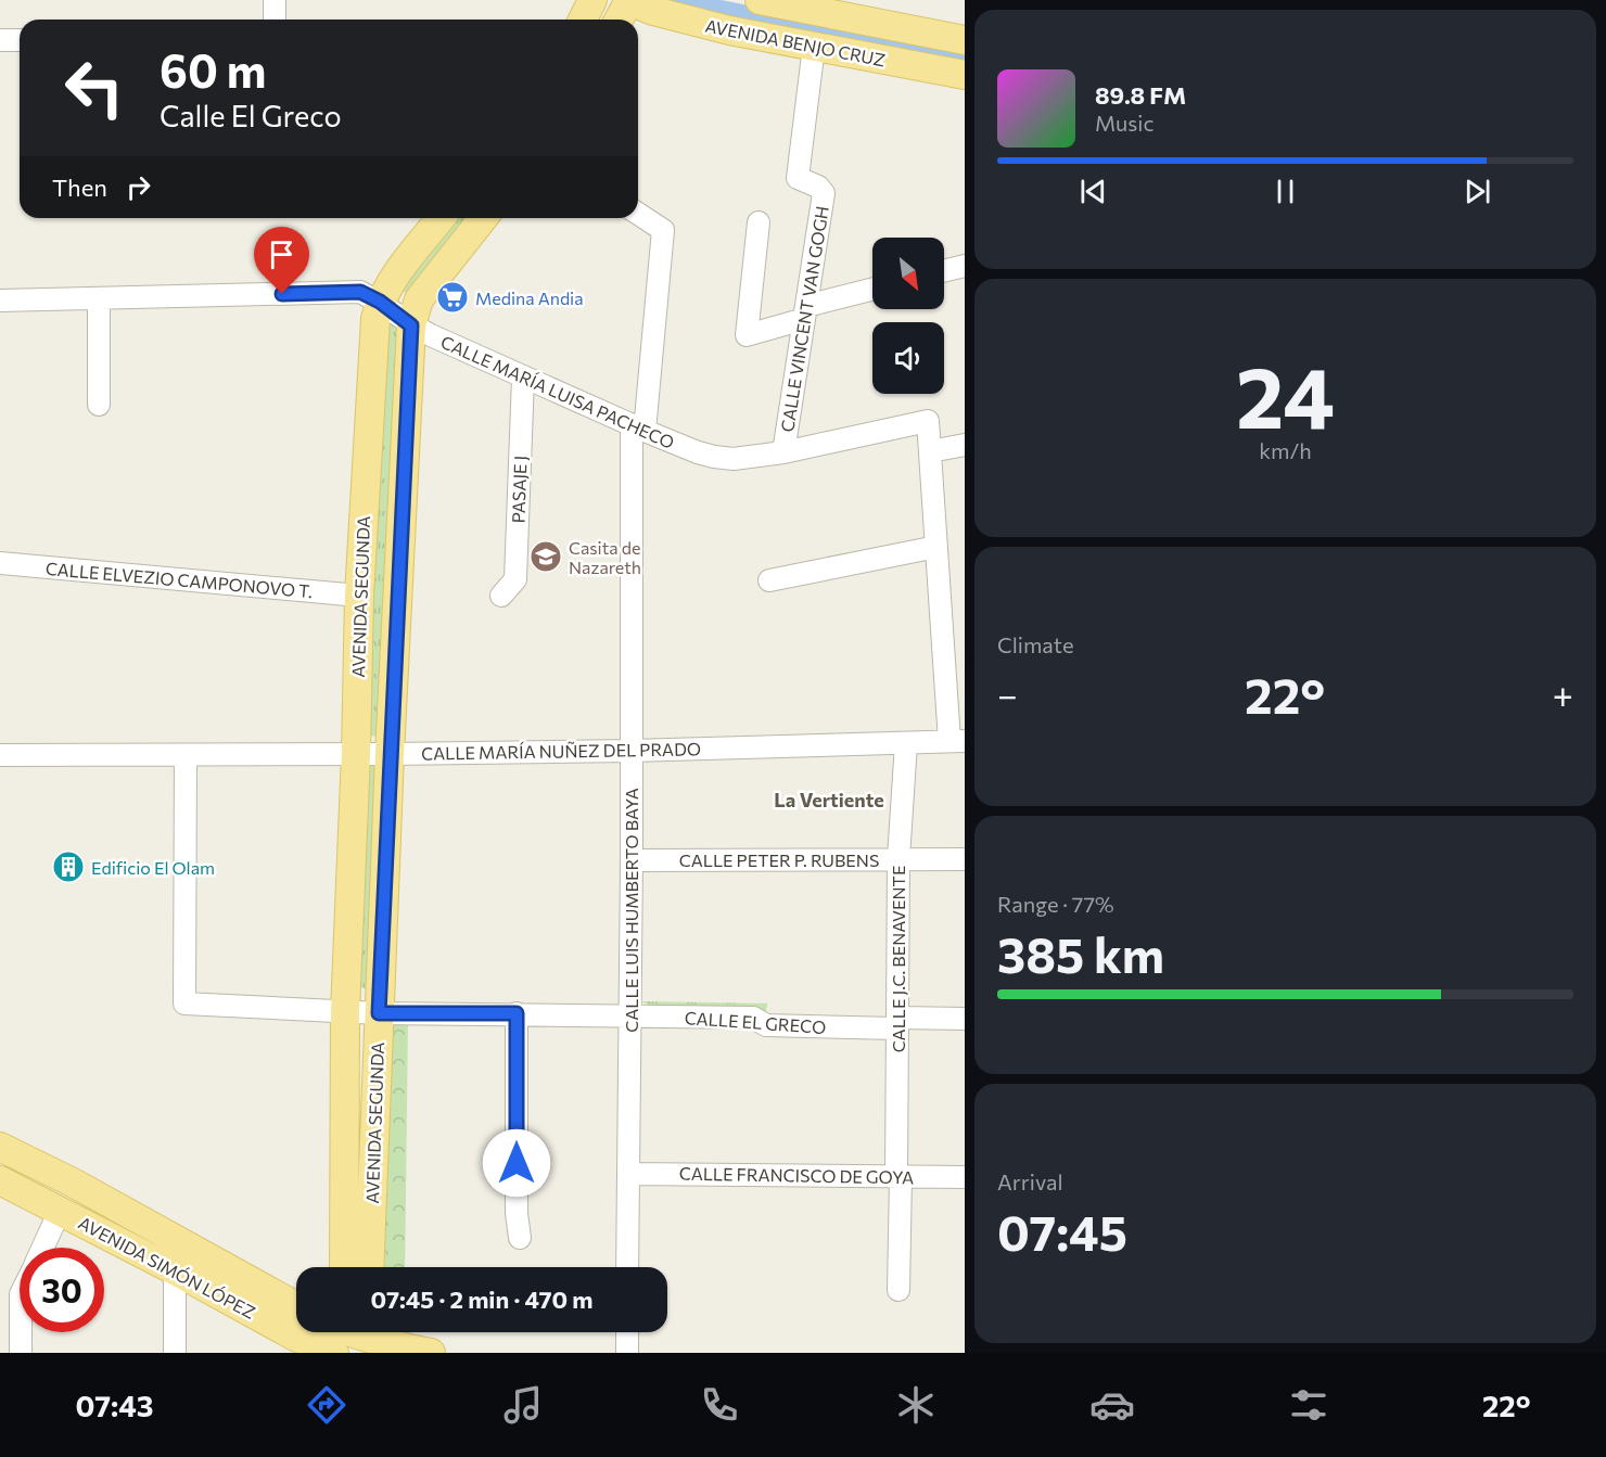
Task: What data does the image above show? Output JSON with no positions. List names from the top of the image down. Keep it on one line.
{"streets":{"main road":["AVENIDA BENJO CRUZ","AVENIDA SEGUNDA","AVENIDA SIMÓN LÓPEZ"],"street":["CALLE VINCENT VAN GOGH","CALLE MARÍA LUISA PACHECO","PASAJE J","CALLE ELVEZIO CAMPONOVO T.","CALLE MARÍA NUÑEZ DEL PRADO","CALLE PETER P. RUBENS","CALLE LUIS HUMBERTO BAYA","CALLE J.C. BENAVENTE","CALLE EL GRECO","CALLE FRANCISCO DE GOYA"]},"crossings":[["AVENIDA BENJO CRUZ","CALLE VINCENT VAN GOGH"],["CALLE VINCENT VAN GOGH","CALLE MARÍA LUISA PACHECO"],["CALLE MARÍA LUISA PACHECO","PASAJE J"],["CALLE MARÍA LUISA PACHECO","AVENIDA SEGUNDA"],["CALLE MARÍA LUISA PACHECO","CALLE LUIS HUMBERTO BAYA"],["CALLE ELVEZIO CAMPONOVO T.","AVENIDA SEGUNDA"],["AVENIDA SEGUNDA","CALLE MARÍA NUÑEZ DEL PRADO"],["AVENIDA SEGUNDA","CALLE EL GRECO"],["CALLE MARÍA NUÑEZ DEL PRADO","CALLE LUIS HUMBERTO BAYA"],["CALLE MARÍA NUÑEZ DEL PRADO","CALLE J.C. BENAVENTE"],["CALLE MARÍA NUÑEZ DEL PRADO","CALLE EL GRECO"],["CALLE PETER P. RUBENS","CALLE LUIS HUMBERTO BAYA"],["CALLE PETER P. RUBENS","CALLE J.C. BENAVENTE"],["CALLE LUIS HUMBERTO BAYA","CALLE EL GRECO"],["CALLE LUIS HUMBERTO BAYA","CALLE FRANCISCO DE GOYA"],["CALLE J.C. BENAVENTE","CALLE EL GRECO"],["CALLE J.C. BENAVENTE","CALLE FRANCISCO DE GOYA"]],"districts":["La Vertiente"],"places":{"supermarket":["Medina Andia"],"school or university":["Casita de Nazareth"],"building":["Edificio El Olam"]},"north":"bottom right","page":{"turn":["60 m","Calle El Greco"],"song":["89.8 FM","Music"],"then":"Then","tile":[["24","km/h"],"Climate",["Range · 77%","385 km"],["Arrival","07:45"]],"heat":["−","22°","+"],"limit":"30","trip":"07:45 · 2 min · 470 m","tabs":["07:43","22°"]}}
